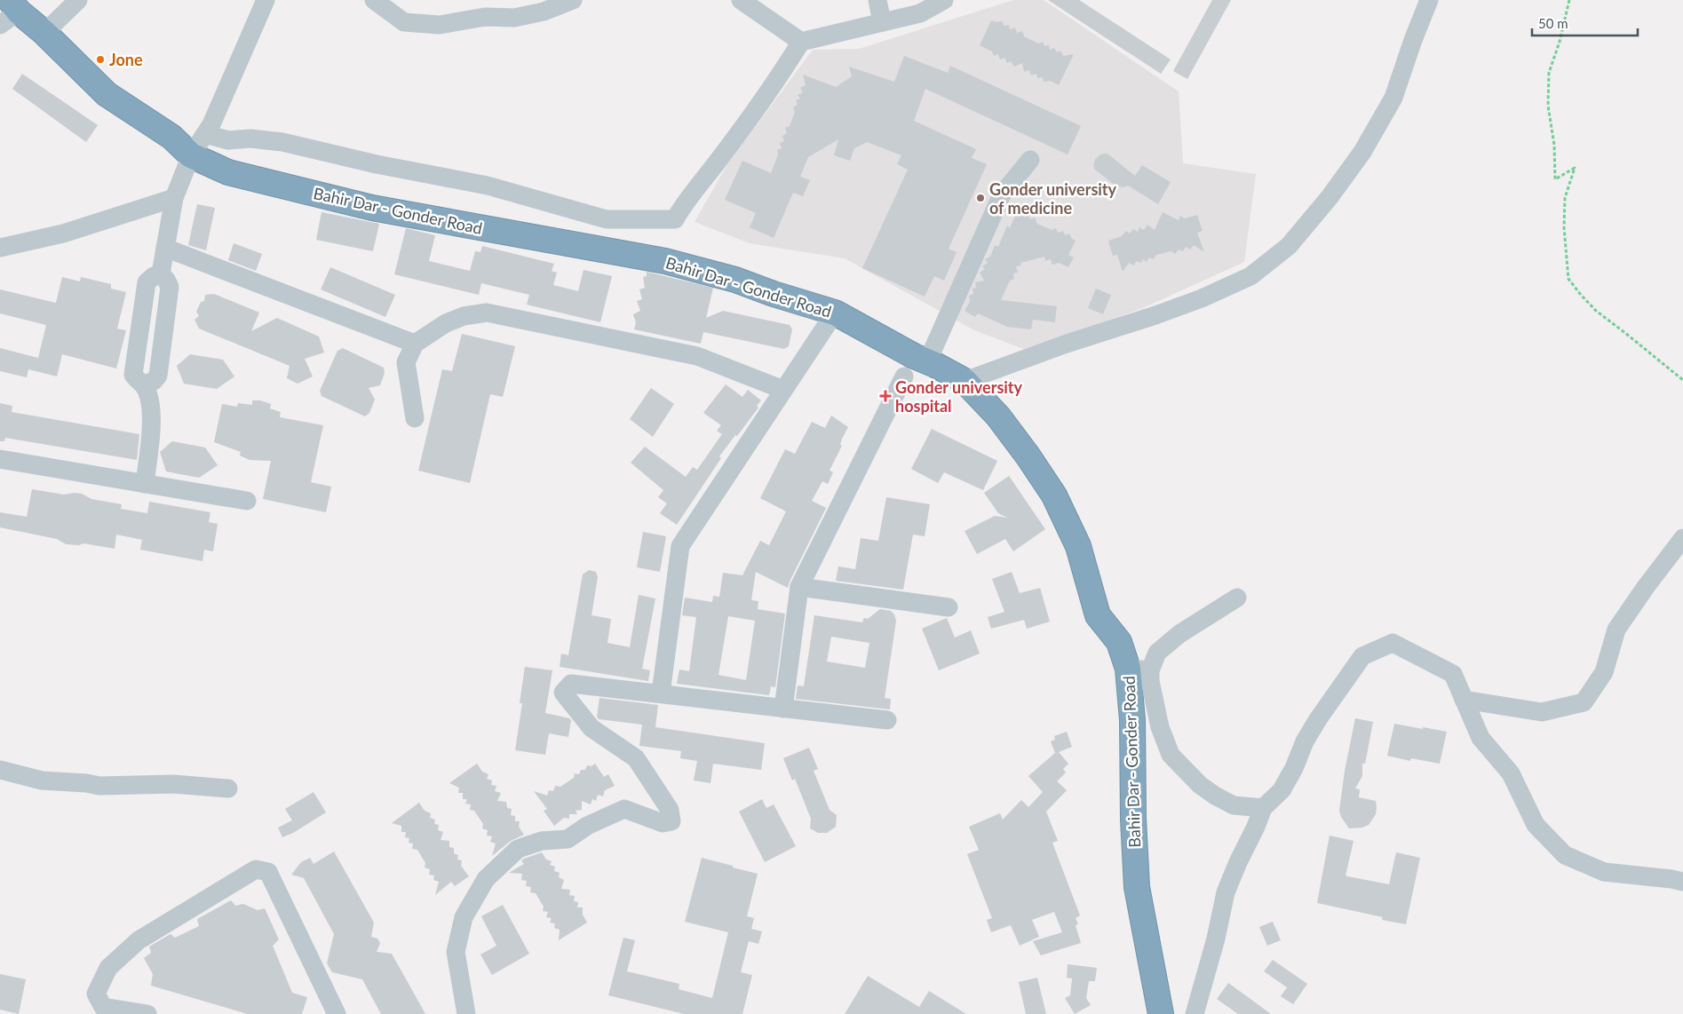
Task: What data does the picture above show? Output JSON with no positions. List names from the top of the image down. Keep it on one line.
{"streets":{"highway":["Bahir Dar - Gonder Road"]},"places":{"other":["Jone","Gonder university of medicine"],"health":["Gonder university hospital"]},"scale_bar":"50 m"}
